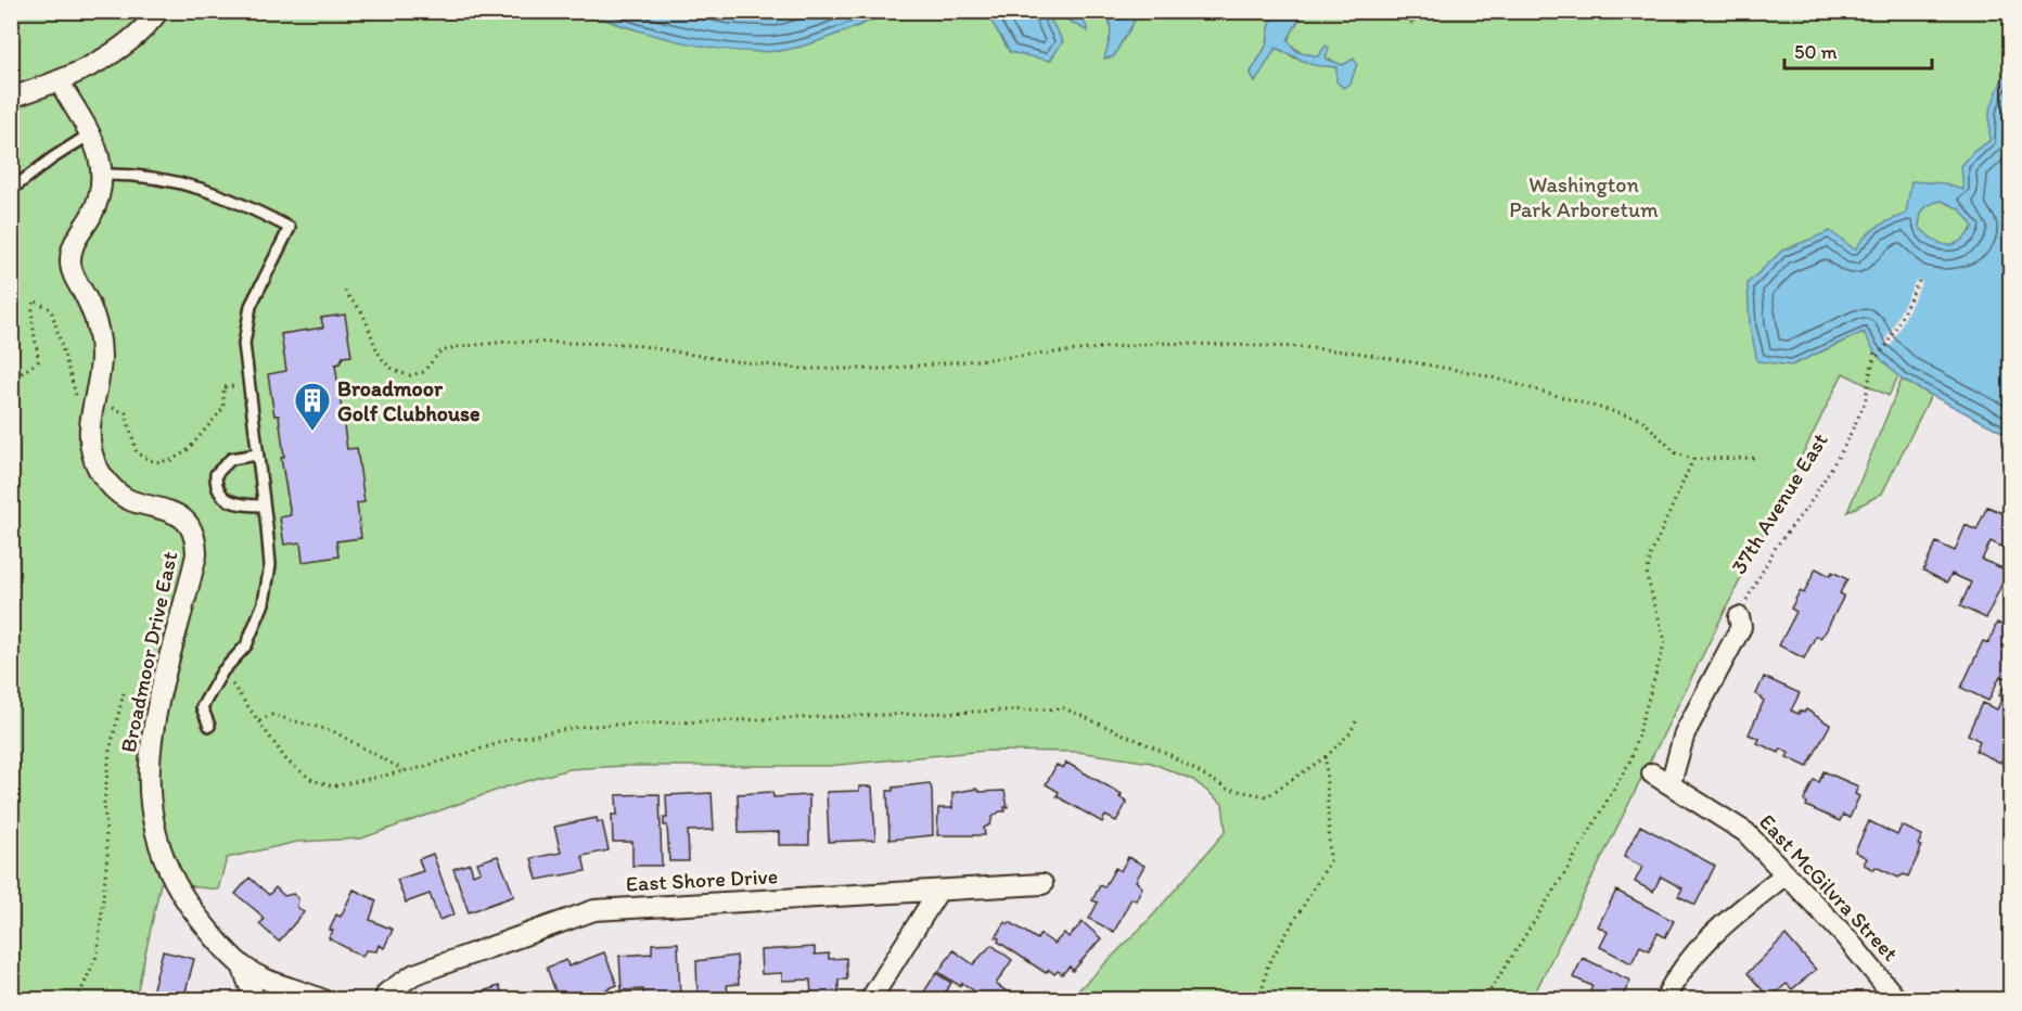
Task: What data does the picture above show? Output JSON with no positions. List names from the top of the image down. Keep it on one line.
{"streets":{"street":["Broadmoor Drive East","East Shore Drive","East McGilvra Street"],"path":["37th Avenue East"]},"parks":["Washington Park Arboretum"],"places":{"building":["Broadmoor Golf Clubhouse"]},"scale_bar":"50 m"}
